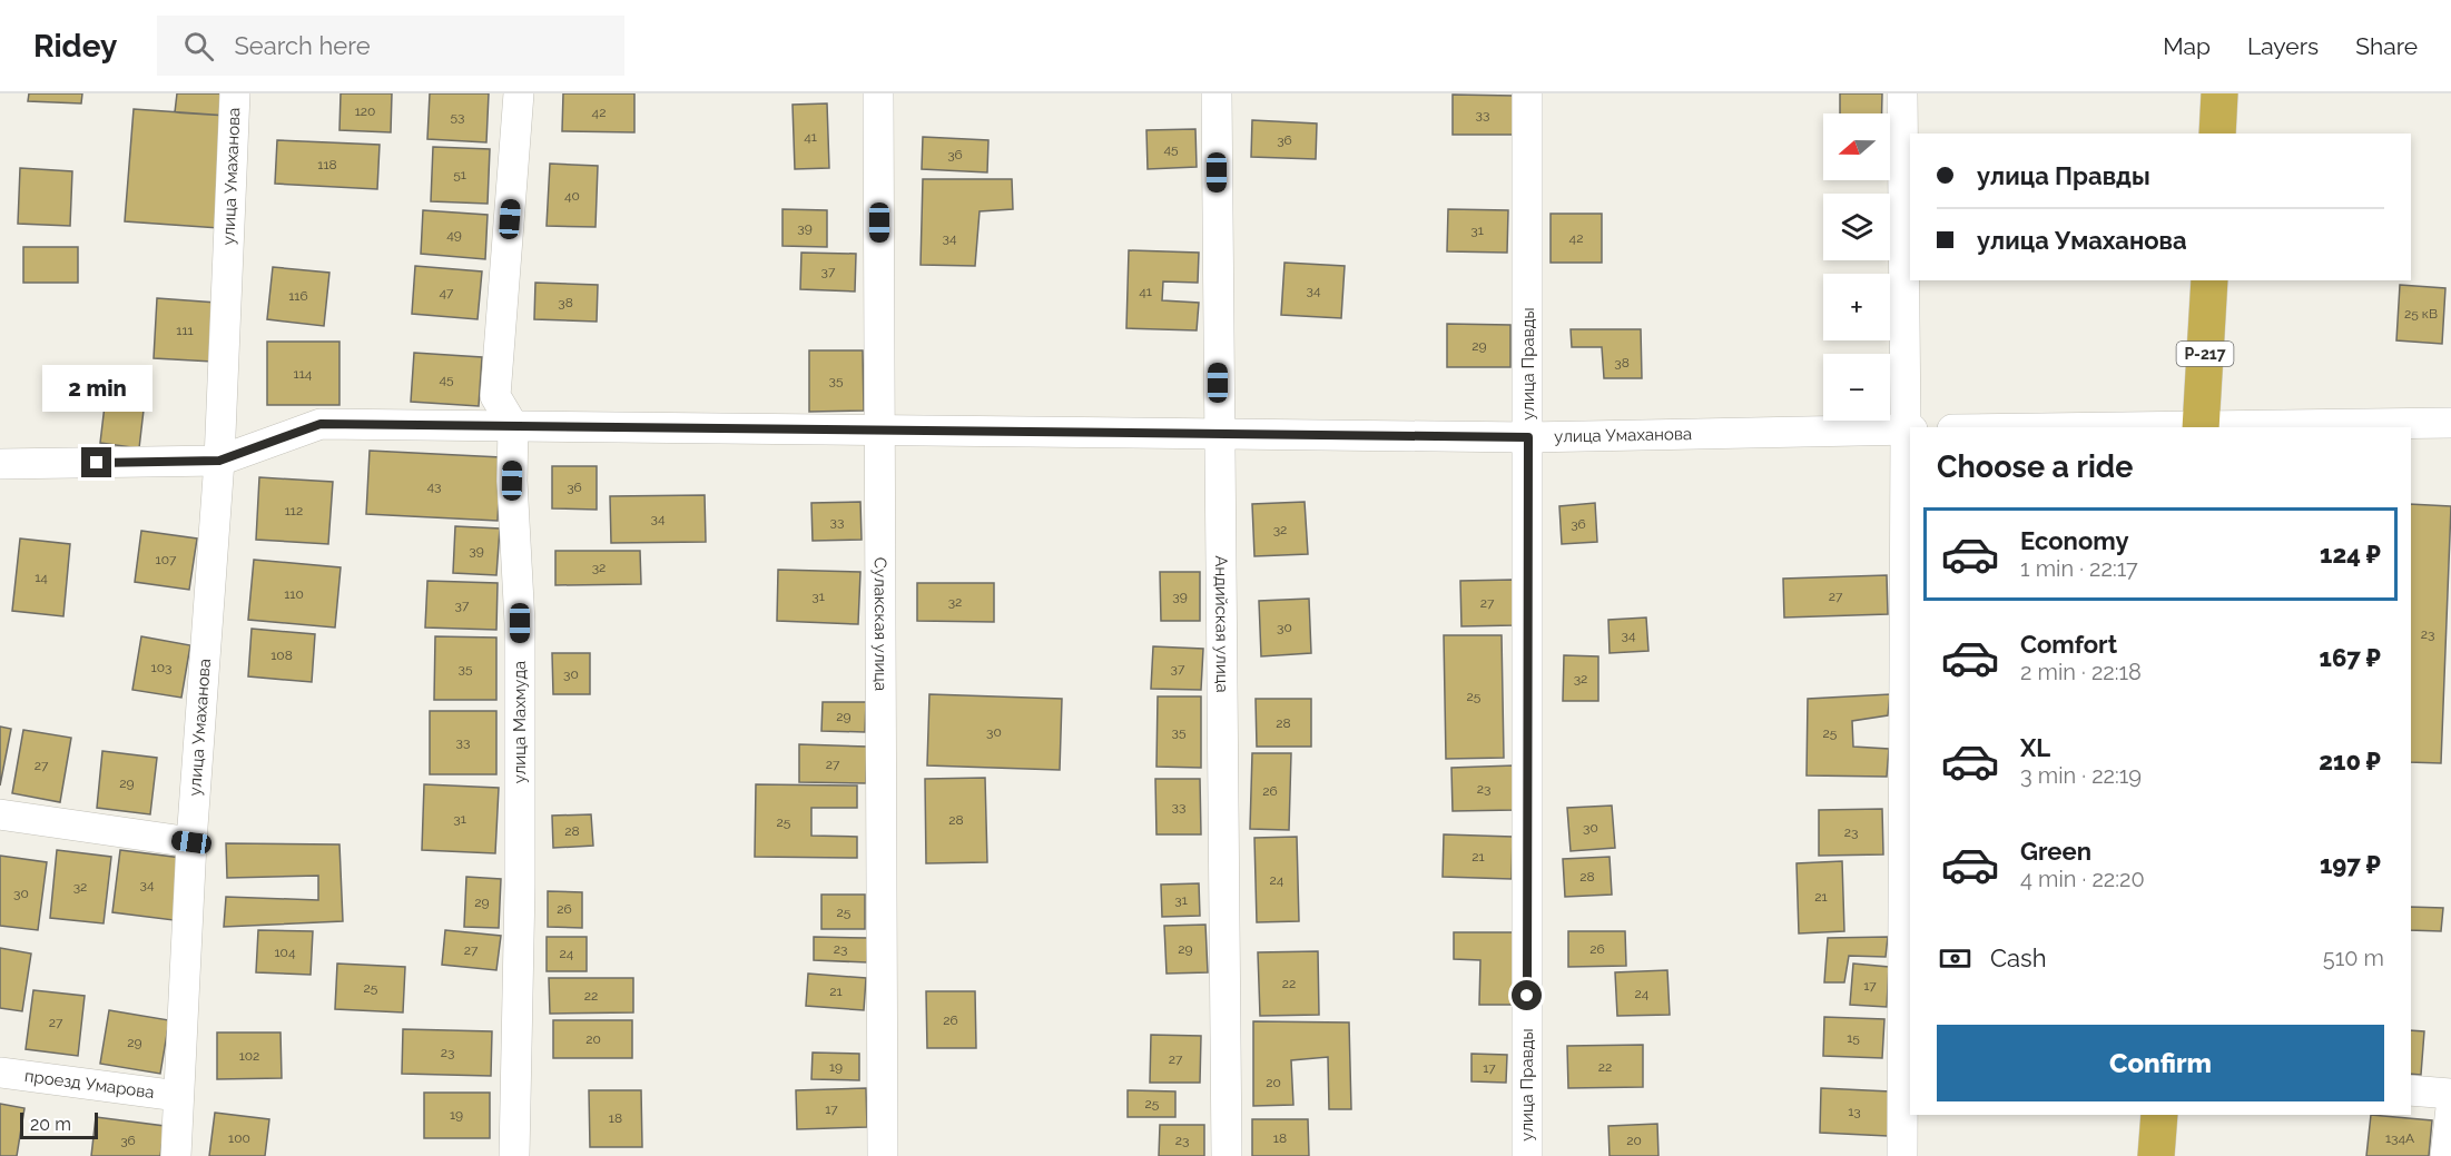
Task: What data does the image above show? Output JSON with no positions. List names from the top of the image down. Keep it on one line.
{"streets":{"highway":["Р-217"],"street":["улица Умаханова","улица Правды","Сулакская улица","Андийская улица","улица Махмуда","проезд Умарова"]},"crossings":[["улица Умаханова","улица Правды"],["улица Умаханова","Сулакская улица"],["улица Умаханова","Андийская улица"],["улица Умаханова","улица Махмуда"],["улица Умаханова","проезд Умарова"]],"house_numbers":["120","42","33","53","41","36","45","36","118","51","40","39","31","49","34","42","37","34","41","47","116","38","25 кВ","111","29","38","114","45","35","43","36","112","34","33","36","32","39","107","32","14","110","31","39","27","32","27","37","30","23","34","108","103","35","37","30","32","25","29","28","30","35","25","33","27","27","29","23","26","33","31","28","25","30","28","23","21","28","24","34","32","30","21","31","29","26","25","23","29","26","27","104","24","22","17","25","21","24","22","26","27","15","20","29","23","102","27","19","22","17","20","25","17","13","19","18","100","18","134А","36","23","20"],"scale_bar":"20 m","north":"left","page":{"header":"Ridey","search":"Search here","nav":["Map","Layers","Share"],"map_buttons":["+","−"],"banner":["улица Правды","улица Умаханова"],"bubble":"2 min","heading":"Choose a ride","list":[{"name":"Economy","note":"1 min · 22:17","value":"124 ₽"},{"name":"Comfort","note":"2 min · 22:18","value":"167 ₽"},{"name":"XL","note":"3 min · 22:19","value":"210 ₽"},{"name":"Green","note":"4 min · 22:20","value":"197 ₽"}],"pay":["Cash","510 m"],"buttons":"Confirm","scale":"20 m"}}
